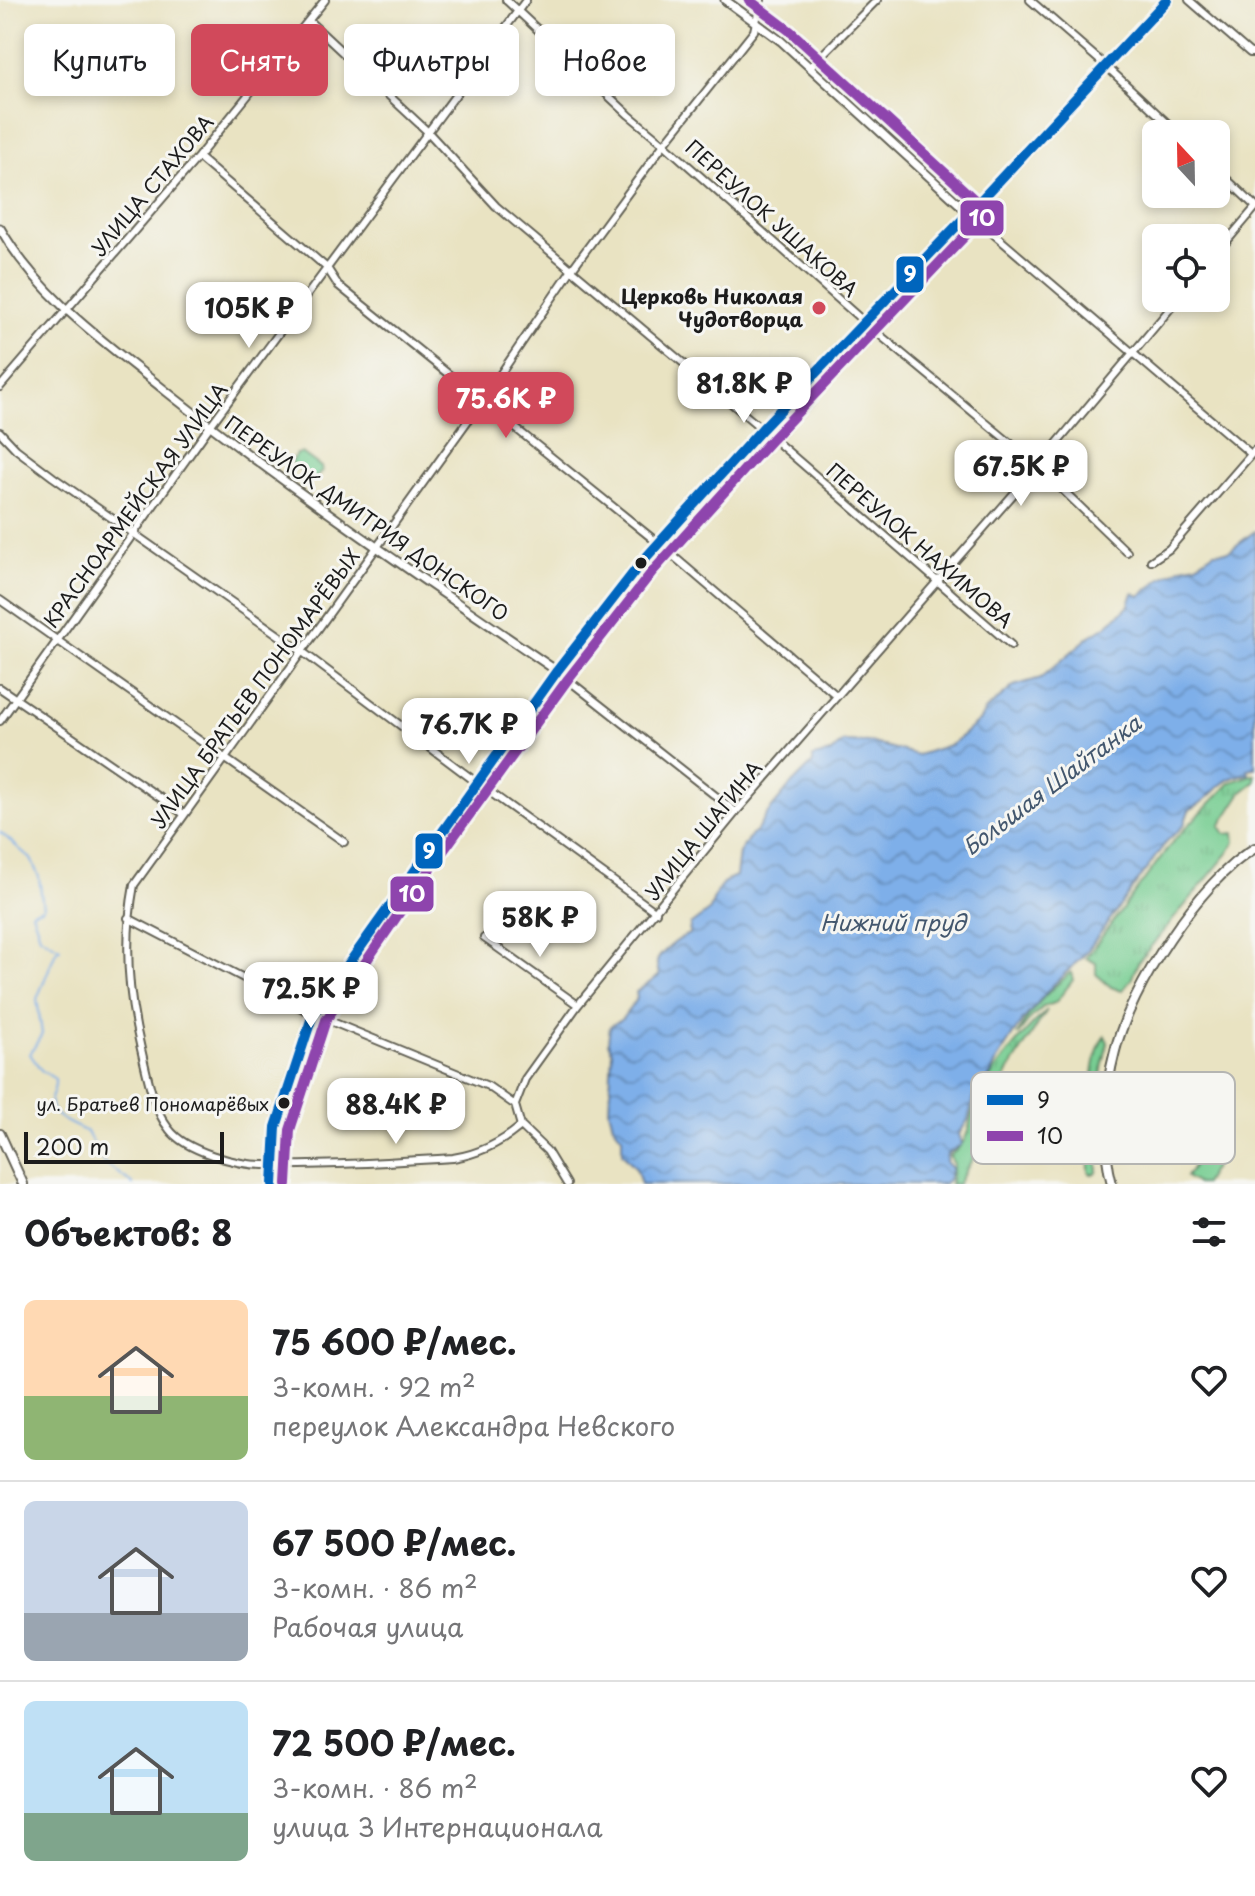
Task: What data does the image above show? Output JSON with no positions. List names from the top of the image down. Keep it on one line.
{"streets":{"street":["УЛИЦА СТАХОВА","ПЕРЕУЛОК УШАКОВА","КРАСНОАРМЕЙСКАЯ УЛИЦА","ПЕРЕУЛОК ДМИТРИЯ ДОНСКОГО","ПЕРЕУЛОК НАХИМОВА","УЛИЦА БРАТЬЕВ ПОНОМАРЁВЫХ","УЛИЦА ШАГИНА"]},"crossings":[["УЛИЦА СТАХОВА","ПЕРЕУЛОК ДМИТРИЯ ДОНСКОГО"],["УЛИЦА СТАХОВА","ПЕРЕУЛОК НАХИМОВА"],["ПЕРЕУЛОК УШАКОВА","КРАСНОАРМЕЙСКАЯ УЛИЦА"],["ПЕРЕУЛОК УШАКОВА","УЛИЦА БРАТЬЕВ ПОНОМАРЁВЫХ"],["ПЕРЕУЛОК УШАКОВА","УЛИЦА ШАГИНА"],["КРАСНОАРМЕЙСКАЯ УЛИЦА","ПЕРЕУЛОК ДМИТРИЯ ДОНСКОГО"],["КРАСНОАРМЕЙСКАЯ УЛИЦА","ПЕРЕУЛОК НАХИМОВА"],["ПЕРЕУЛОК ДМИТРИЯ ДОНСКОГО","УЛИЦА БРАТЬЕВ ПОНОМАРЁВЫХ"],["ПЕРЕУЛОК ДМИТРИЯ ДОНСКОГО","УЛИЦА ШАГИНА"],["ПЕРЕУЛОК НАХИМОВА","УЛИЦА БРАТЬЕВ ПОНОМАРЁВЫХ"],["ПЕРЕУЛОК НАХИМОВА","УЛИЦА ШАГИНА"]],"water":["Большая Шайтанка","Нижний пруд"],"places":["Церковь Николая Чудотворца","ул. Братьев Пономарёвых"],"lines":["transit line 9","transit line 10"],"legend":["9","10"],"scale_bar":"200 m","north":"top","page":{"chip":["Купить","Снять","Фильтры","Новое"],"price":["105K ₽","81.8K ₽","75.6K ₽","67.5K ₽","76.7K ₽","58K ₽","72.5K ₽","88.4K ₽"],"scale":"200 m","heading":"Объектов: 8","list":[{"name":"75 600 ₽/мес.","note":"3-комн. · 92 m² · переулок Александра Невского"},{"name":"67 500 ₽/мес.","note":"3-комн. · 86 m² · Рабочая улица"},{"name":"72 500 ₽/мес.","note":"3-комн. · 86 m² · улица 3 Интернационала"}]}}
